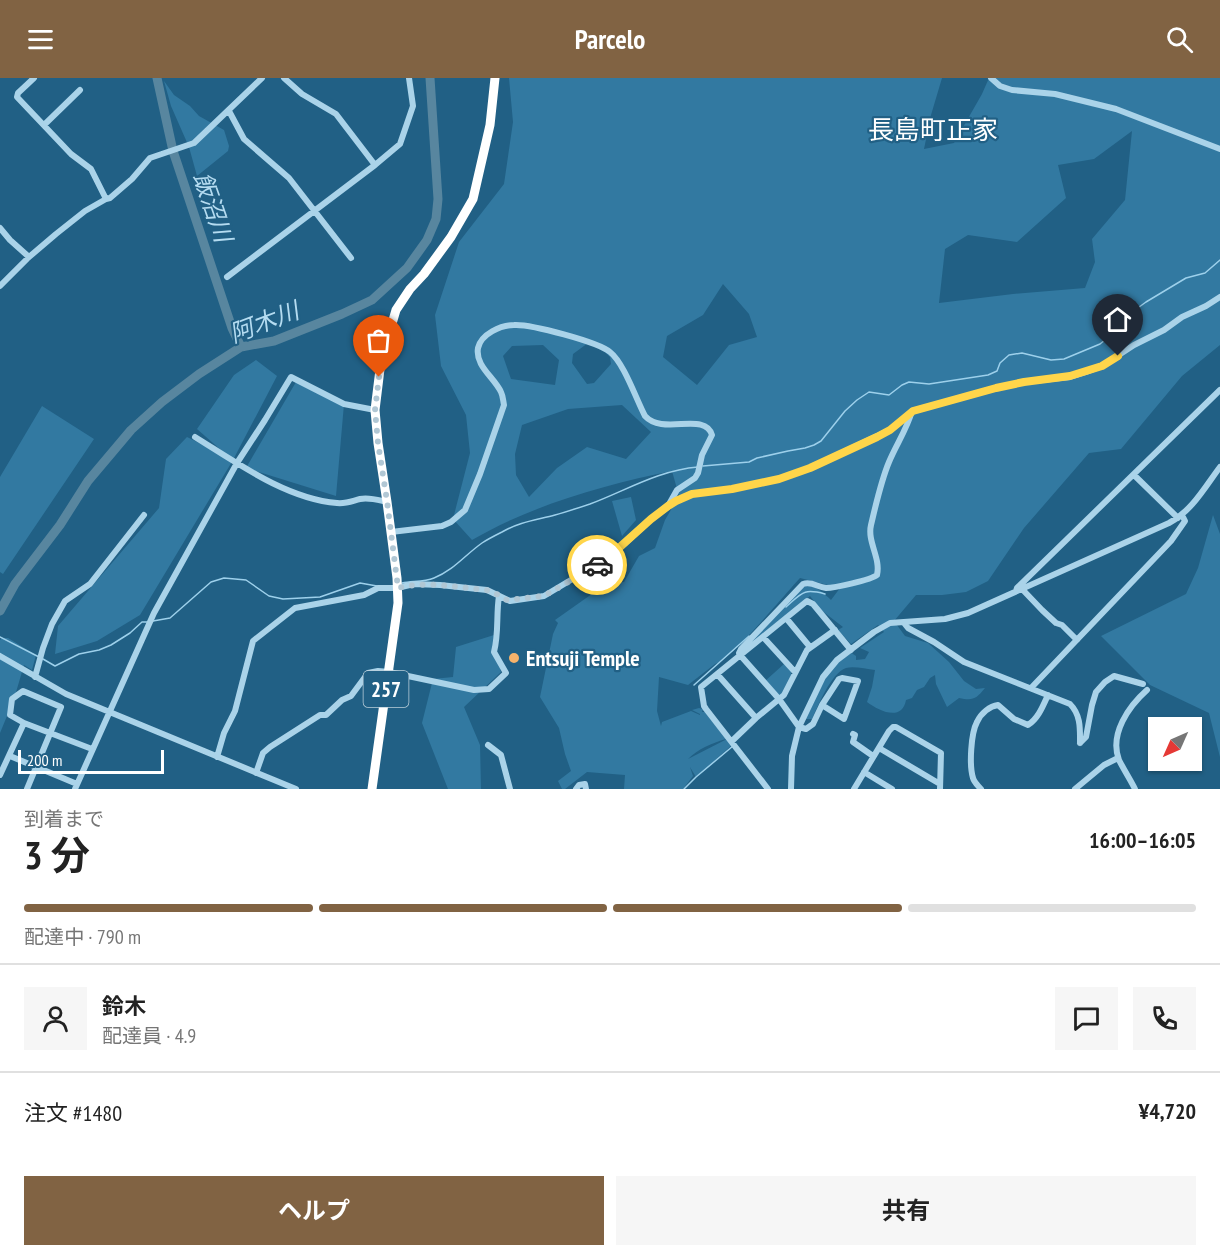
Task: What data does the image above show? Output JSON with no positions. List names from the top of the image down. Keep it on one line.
{"streets":{"highway":["257"]},"districts":["長島町正家"],"water":["飯沼川","阿木川"],"places":["Entsuji Temple"],"scale_bar":"200 m","north":"bottom left","page":{"header":"Parcelo","scale":"200 m","heading":["3 分","到着まで","16:00–16:05"],"panel":["鈴木","配達員 · 4.9","注文 #1480","¥4,720"],"bar":"配達中 · 790 m","buttons":["ヘルプ","共有"]}}
